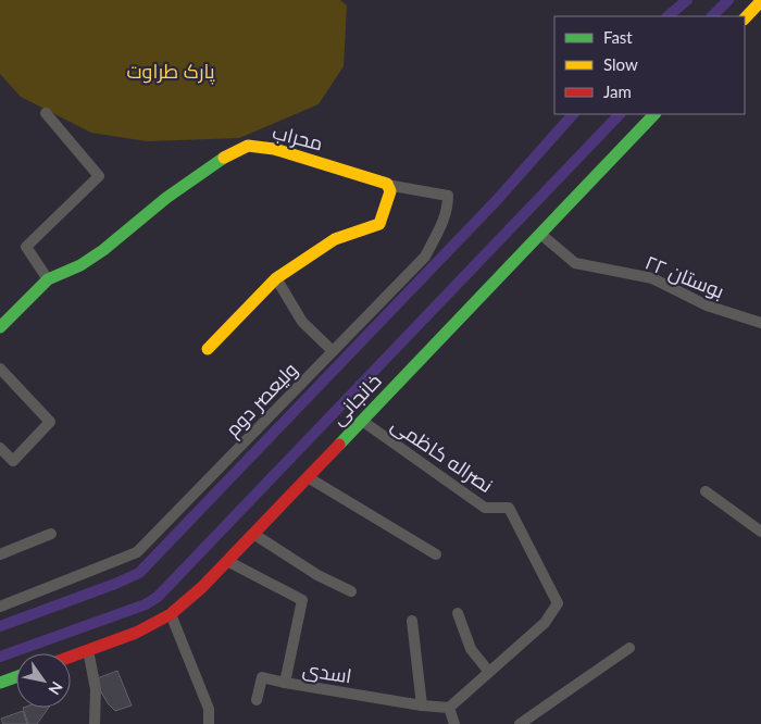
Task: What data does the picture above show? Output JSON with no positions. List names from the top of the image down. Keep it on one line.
{"streets":{"main road":["محراب","خانجانی"],"street":["بوستان ۲۲","ولیعصر دوم","نصراله کاظمی","اسدی"]},"crossings":[["محراب","ولیعصر دوم"],["بوستان ۲۲","خانجانی"],["خانجانی","نصراله کاظمی"],["خانجانی","اسدی"],["نصراله کاظمی","اسدی"]],"parks":["پارک طراوت"],"legend":["Fast","Slow","Jam"],"north":"bottom right"}
